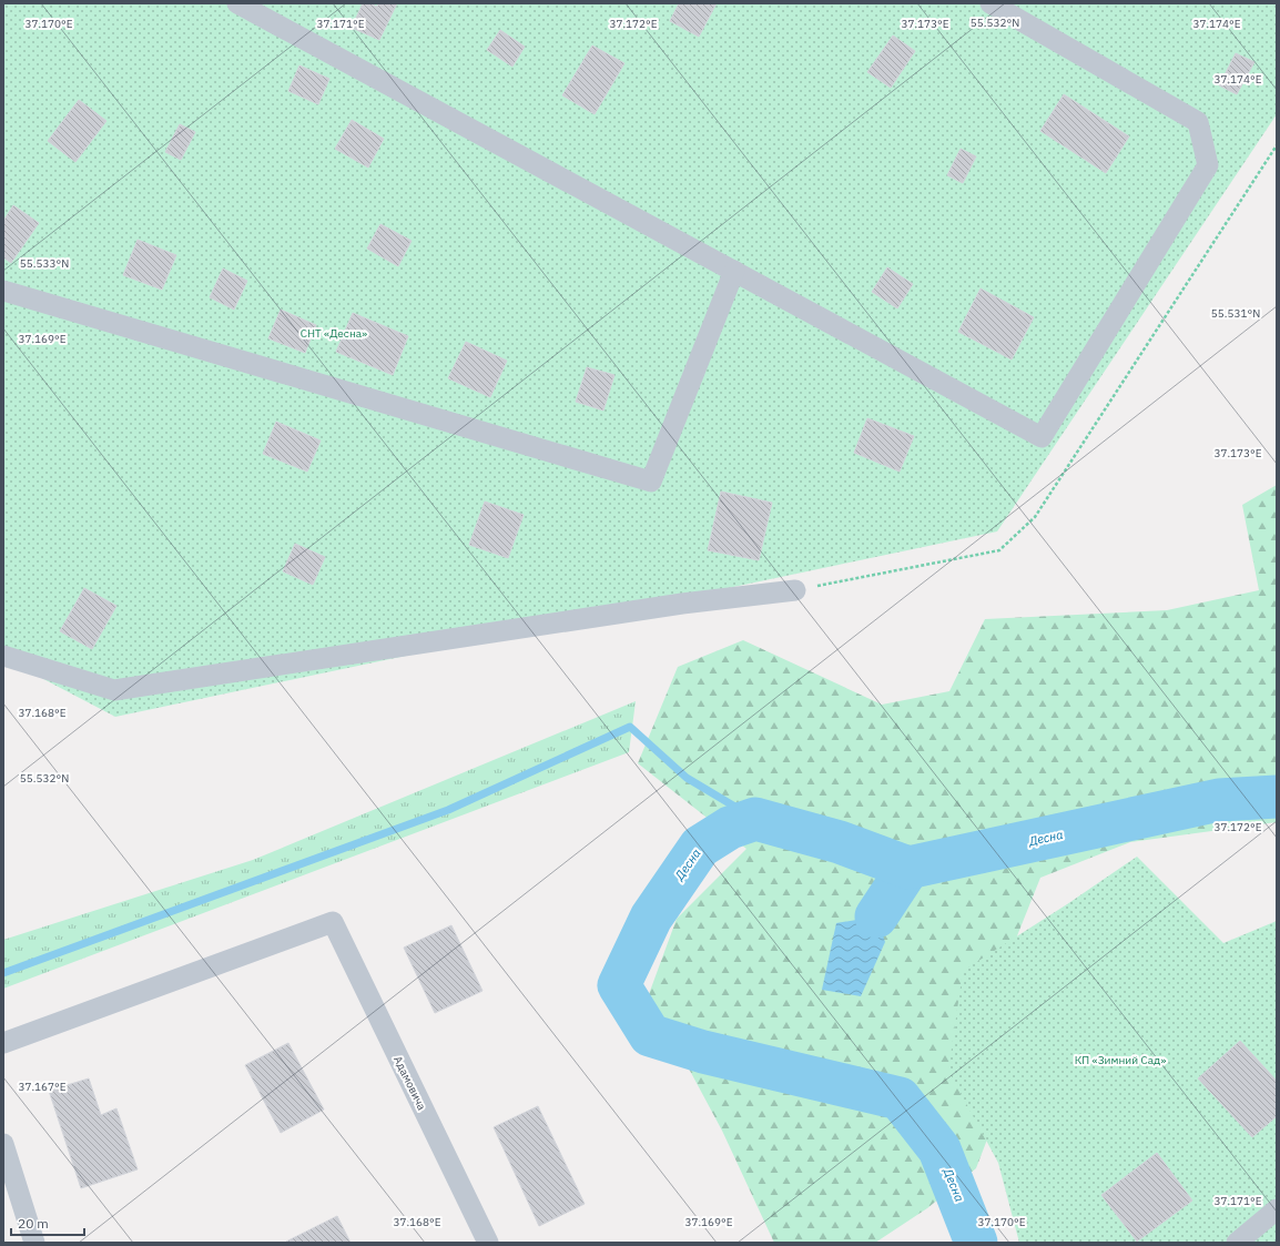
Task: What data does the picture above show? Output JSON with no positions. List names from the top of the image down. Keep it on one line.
{"streets":{"street":["Адамовича"]},"water":["Десна"],"parks":["СНТ «Десна»","КП «Зимний Сад»"],"scale_bar":"20 m","coordinates":["55.532°N","37.170°E","37.171°E","37.172°E","37.173°E","37.174°E","55.533°N","55.531°N","37.169°E","37.168°E","37.167°E"]}
